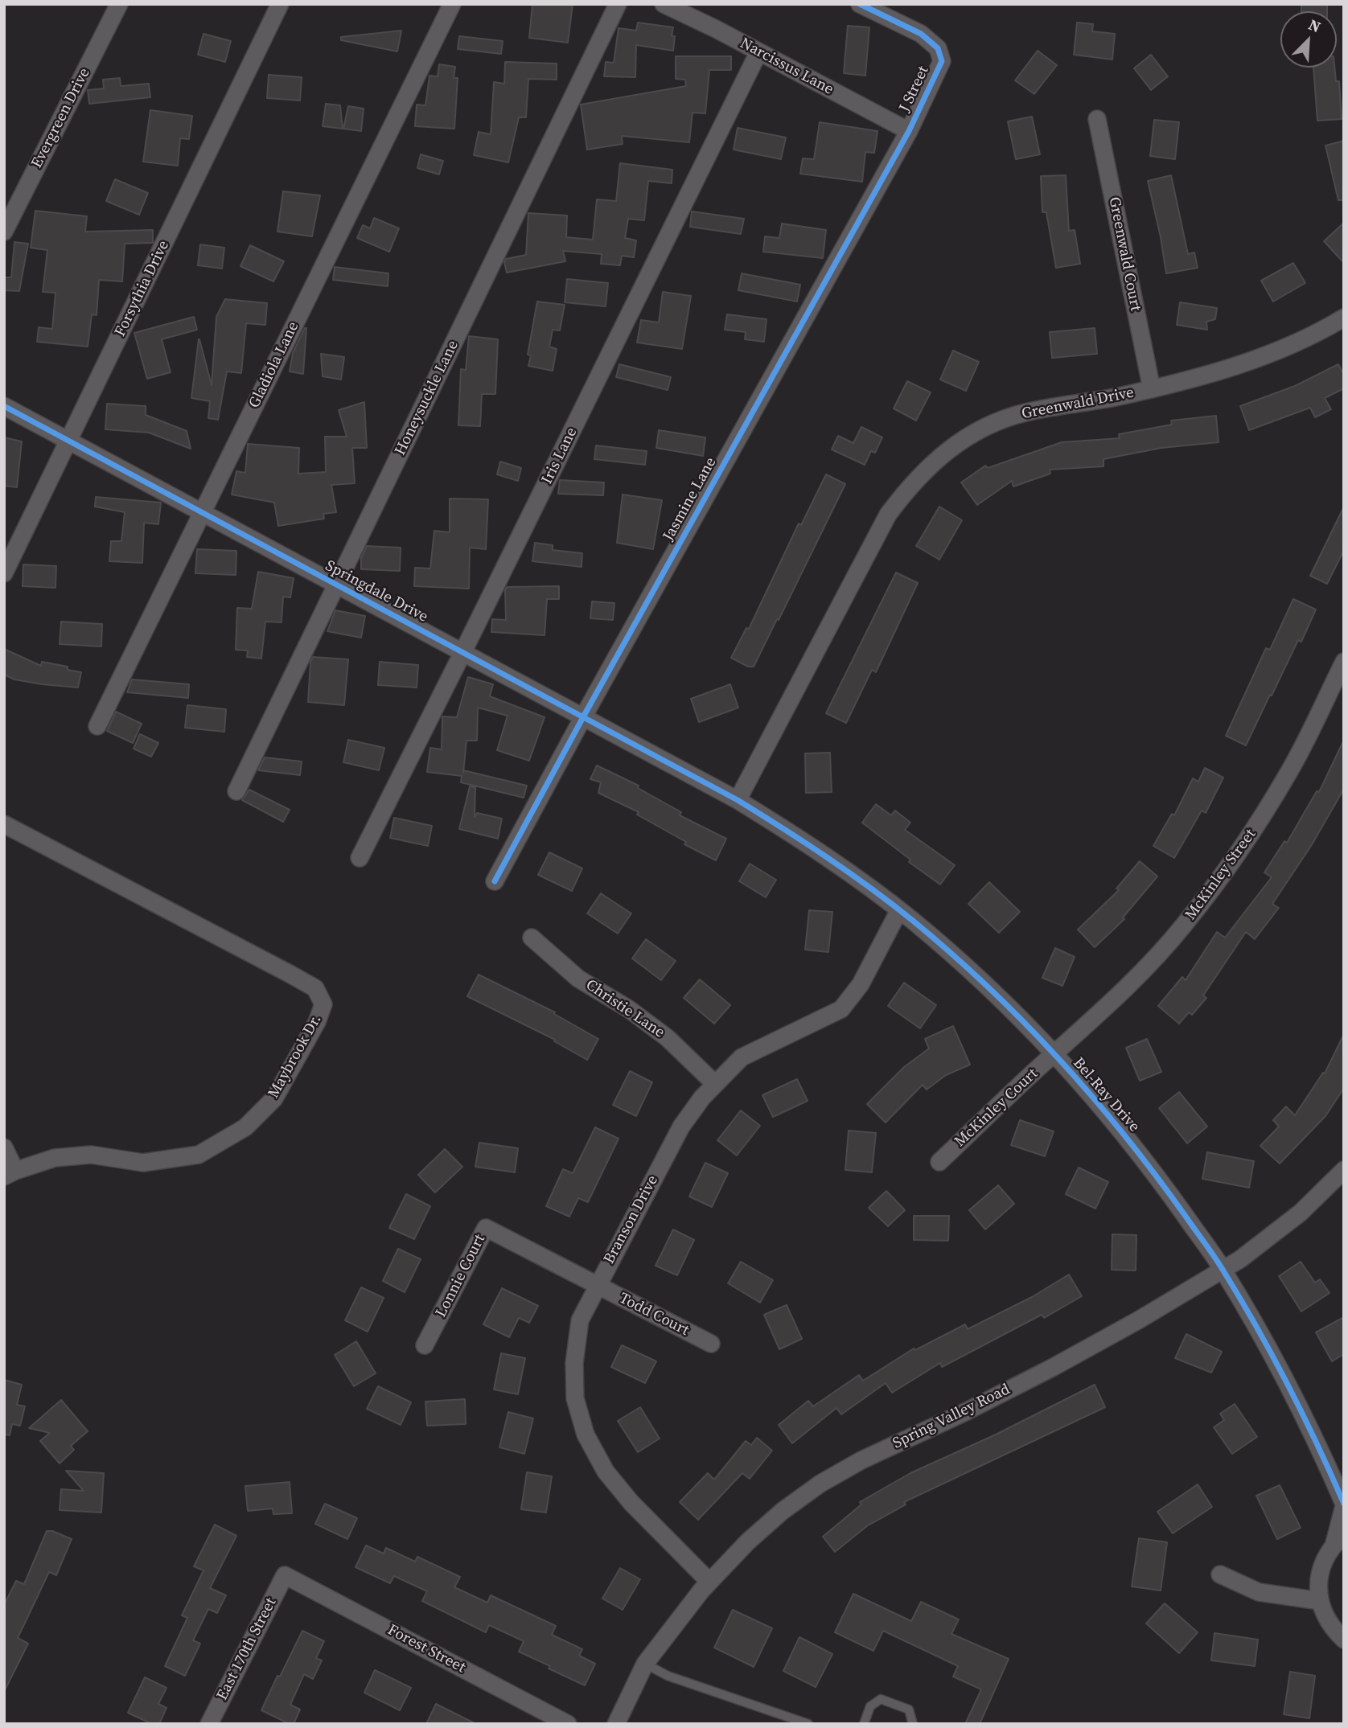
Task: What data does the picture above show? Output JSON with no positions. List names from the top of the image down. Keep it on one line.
{"streets":{"street":["Narcissus Lane","J Street","Evergreen Drive","Greenwald Court","Forsythia Drive","Gladiola Lane","Honeysuckle Lane","Greenwald Drive","Iris Lane","Jasmine Lane","Springdale Drive","McKinley Street","Christie Lane","Maybrook Dr.","Bel-Ray Drive","McKinley Court","Branson Drive","Lonnie Court","Todd Court","Spring Valley Road","East 170th Street","Forest Street"]},"crossings":[["Narcissus Lane","J Street"],["Narcissus Lane","Iris Lane"],["Narcissus Lane","Jasmine Lane"],["J Street","Jasmine Lane"],["Greenwald Court","Greenwald Drive"],["Forsythia Drive","Springdale Drive"],["Gladiola Lane","Springdale Drive"],["Honeysuckle Lane","Springdale Drive"],["Greenwald Drive","Springdale Drive"],["Greenwald Drive","Bel-Ray Drive"],["Iris Lane","Springdale Drive"],["Jasmine Lane","Springdale Drive"],["Springdale Drive","Bel-Ray Drive"],["McKinley Street","Bel-Ray Drive"],["McKinley Street","McKinley Court"],["Christie Lane","Branson Drive"],["Bel-Ray Drive","McKinley Court"],["Bel-Ray Drive","Branson Drive"],["Bel-Ray Drive","Spring Valley Road"],["Branson Drive","Lonnie Court"],["Branson Drive","Todd Court"],["Branson Drive","Spring Valley Road"],["Lonnie Court","Todd Court"],["East 170th Street","Forest Street"]],"north":"top right"}
